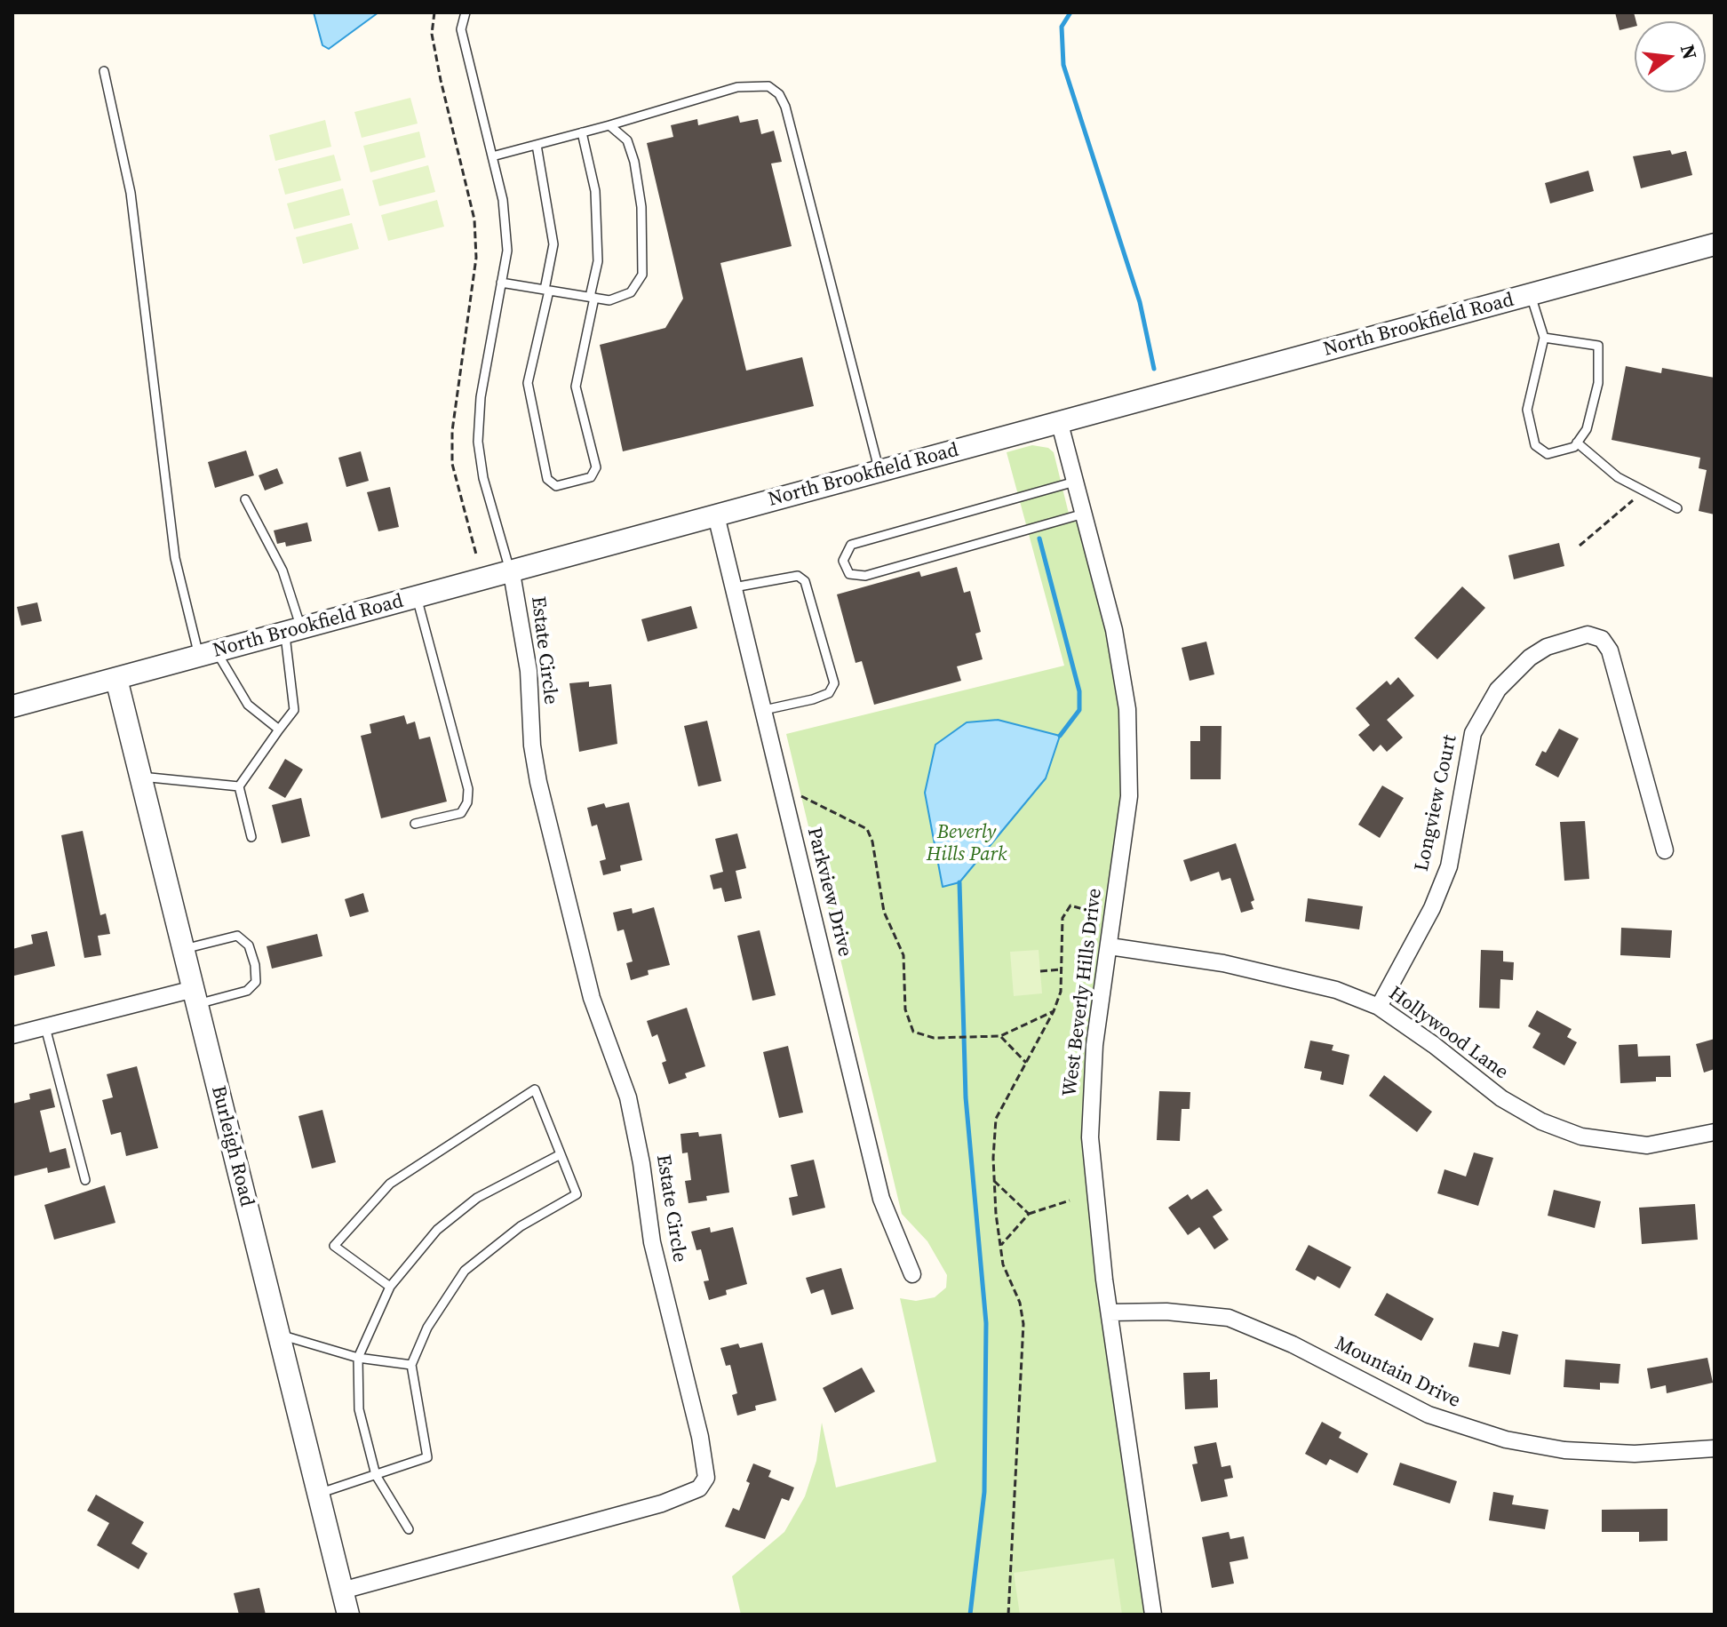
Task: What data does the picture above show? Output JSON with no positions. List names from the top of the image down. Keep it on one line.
{"streets":{"street":["North Brookfield Road","Estate Circle","Longview Court","Parkview Drive","West Beverly Hills Drive","Hollywood Lane","Burleigh Road","Mountain Drive"]},"crossings":[["North Brookfield Road","Estate Circle"],["North Brookfield Road","Parkview Drive"],["North Brookfield Road","West Beverly Hills Drive"],["North Brookfield Road","Burleigh Road"],["Estate Circle","Burleigh Road"],["Longview Court","Hollywood Lane"],["West Beverly Hills Drive","Hollywood Lane"],["West Beverly Hills Drive","Mountain Drive"]],"parks":["Beverly Hills Park"],"north":"right"}
